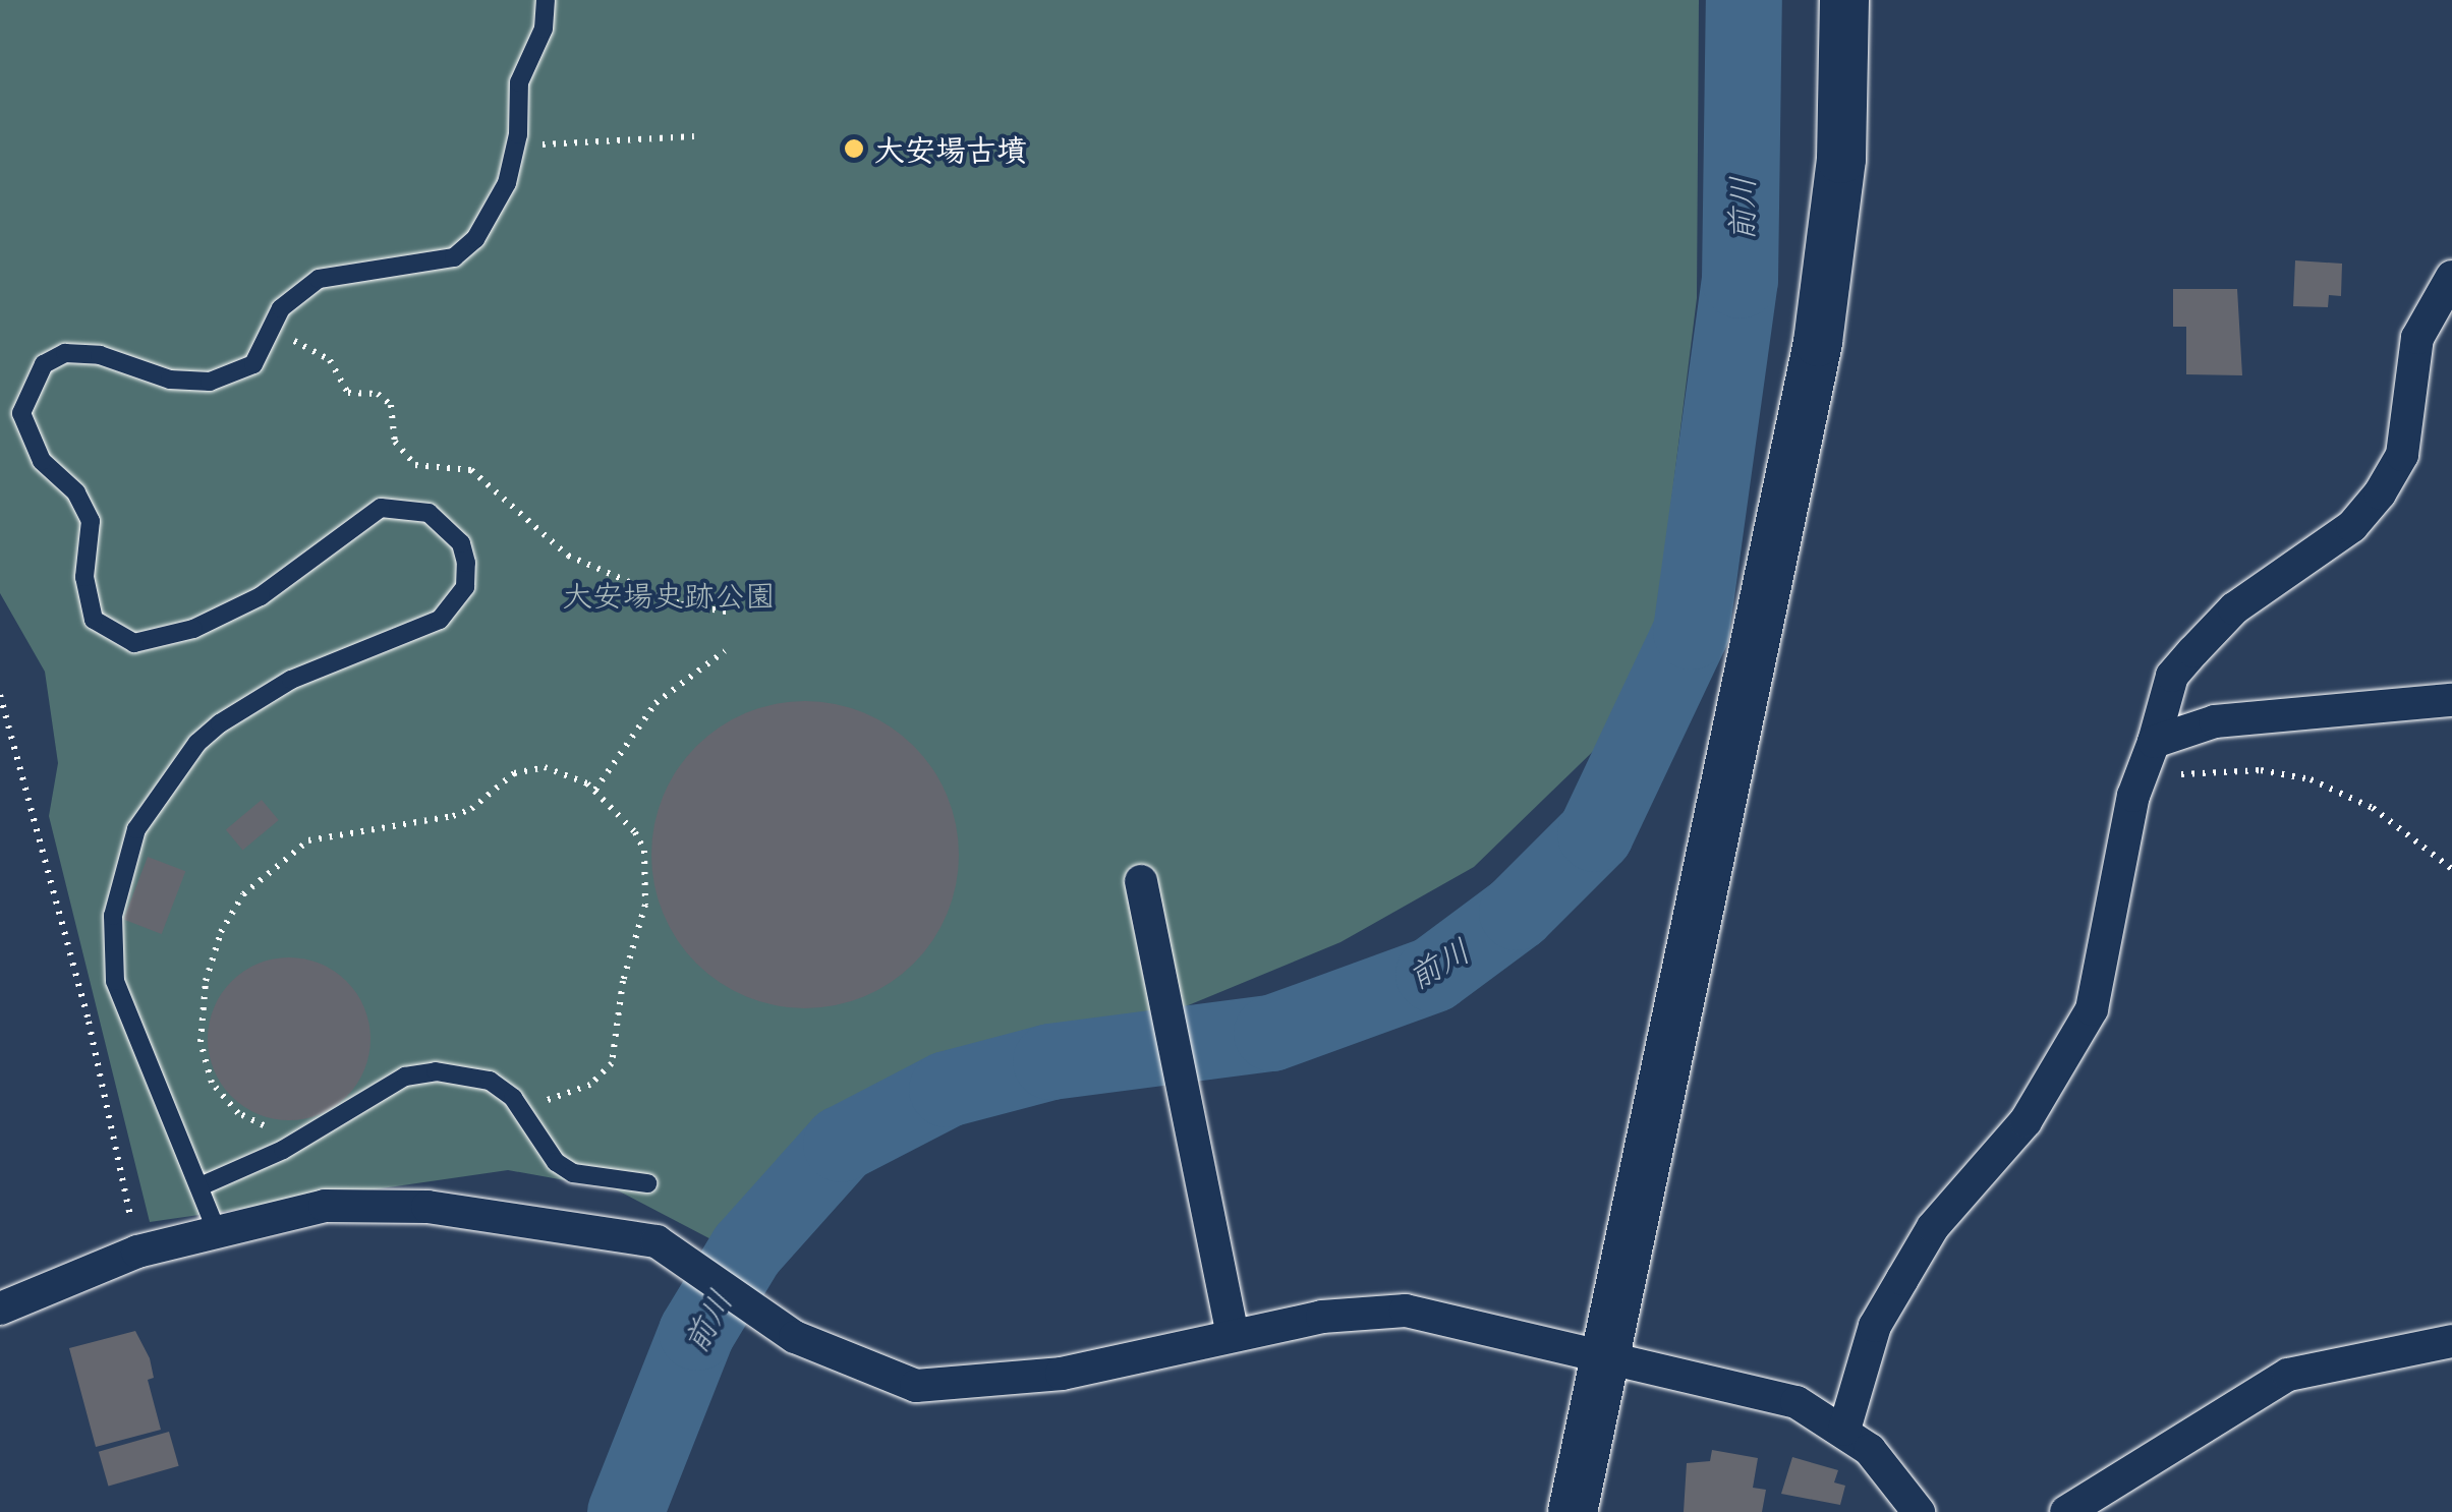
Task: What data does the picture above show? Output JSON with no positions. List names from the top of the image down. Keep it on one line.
{"water":["前川"],"parks":["大安場史跡公園"],"places":["大安場古墳"]}
